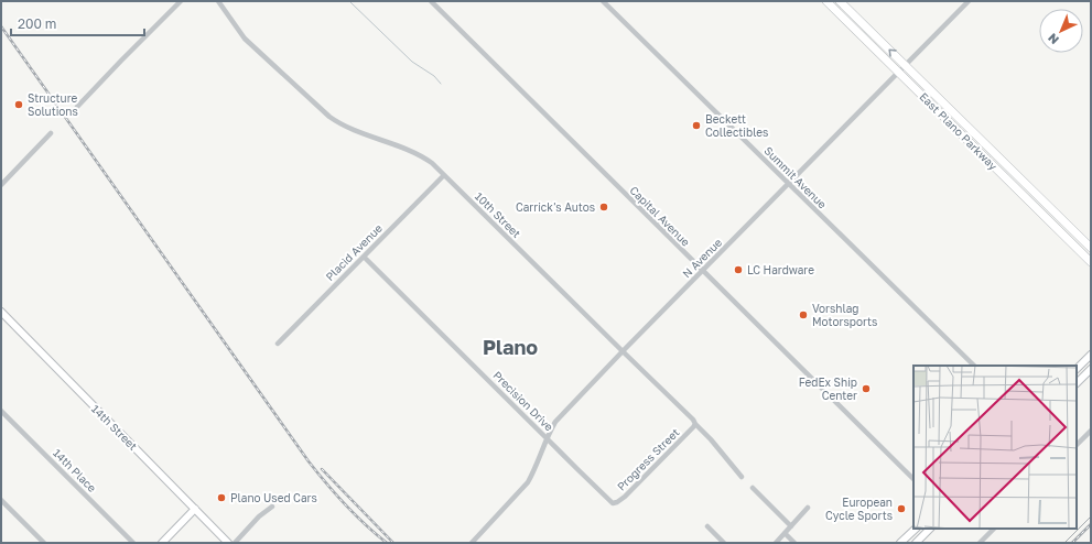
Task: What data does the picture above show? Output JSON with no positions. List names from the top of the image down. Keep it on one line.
{"streets":{"main road":["East Plano Parkway","14th Street"],"street":["Summit Avenue","10th Street","Capital Avenue","Placid Avenue","N Avenue","Precision Drive","Progress Street","14th Place"]},"crossings":[["East Plano Parkway","N Avenue"],["Summit Avenue","N Avenue"],["10th Street","Placid Avenue"],["10th Street","N Avenue"],["10th Street","Progress Street"],["Capital Avenue","N Avenue"],["Placid Avenue","Precision Drive"],["N Avenue","Precision Drive"],["Precision Drive","Progress Street"]],"districts":["Plano"],"places":["Structure Solutions","Beckett Collectibles","Carrick's Autos","LC Hardware","Vorshlag Motorsports","FedEx Ship Center","Plano Used Cars","European Cycle Sports"],"scale_bar":"200 m","north":"bottom left"}
